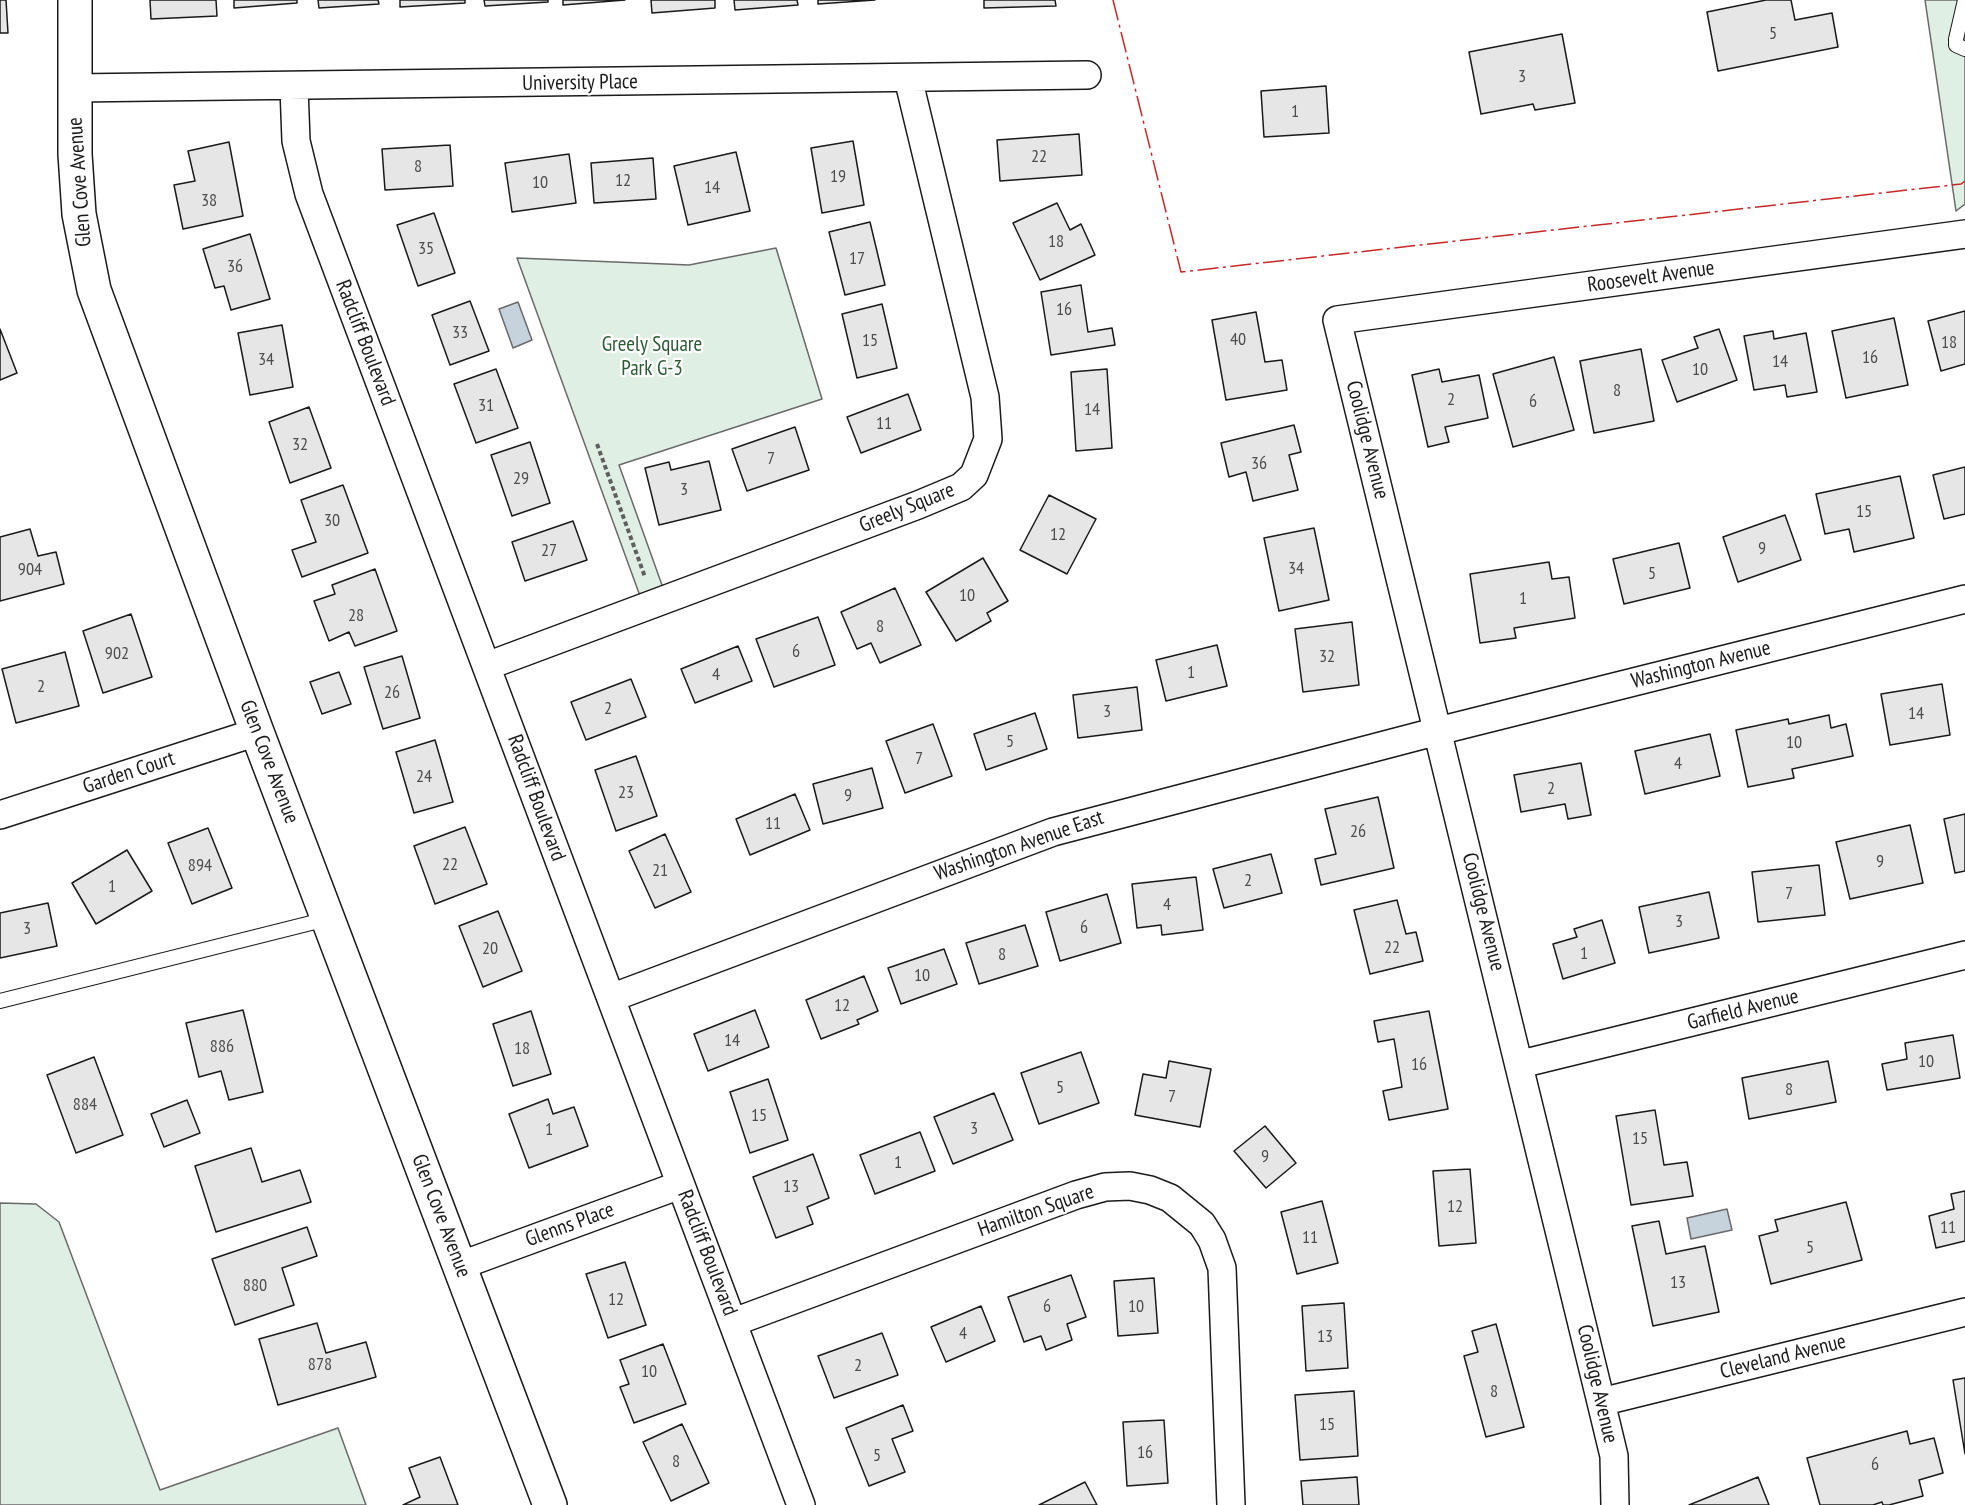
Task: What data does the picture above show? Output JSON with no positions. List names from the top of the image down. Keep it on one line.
{"streets":{"main road":["Glen Cove Avenue"],"street":["University Place","Roosevelt Avenue","Radcliff Boulevard","Coolidge Avenue","Greely Square","Washington Avenue","Garden Court","Washington Avenue East","Garfield Avenue","Hamilton Square","Glenns Place","Cleveland Avenue"]},"crossings":[["University Place","Glen Cove Avenue"],["University Place","Radcliff Boulevard"],["University Place","Greely Square"],["Glen Cove Avenue","Garden Court"],["Glen Cove Avenue","Glenns Place"],["Roosevelt Avenue","Coolidge Avenue"],["Radcliff Boulevard","Greely Square"],["Radcliff Boulevard","Washington Avenue East"],["Radcliff Boulevard","Hamilton Square"],["Radcliff Boulevard","Glenns Place"],["Coolidge Avenue","Washington Avenue"],["Coolidge Avenue","Washington Avenue East"],["Coolidge Avenue","Garfield Avenue"],["Coolidge Avenue","Cleveland Avenue"],["Washington Avenue","Washington Avenue East"]],"parks":["Greely Square Park G-3"],"house_numbers":["5","3","1","22","8","19","12","10","14","38","18","35","17","36","16","33","40","15","18","16","34","14","10","8","2","6","31","14","11","32","7","36","29","3","15","30","12","9","27","34","904","5","10","1","28","8","6","902","32","1","4","2","26","2","3","14","5","10","7","4","24","2","23","9","11","26","9","22","894","21","2","1","7","4","3","6","3","22","20","1","8","10","12","14","886","18","10","16","5","8","7","884","15","3","1","15","9","1","13","12","11","11","5","13","880","12","6","10","4","13","878","2","10","8","15","16","5","8","6"]}
